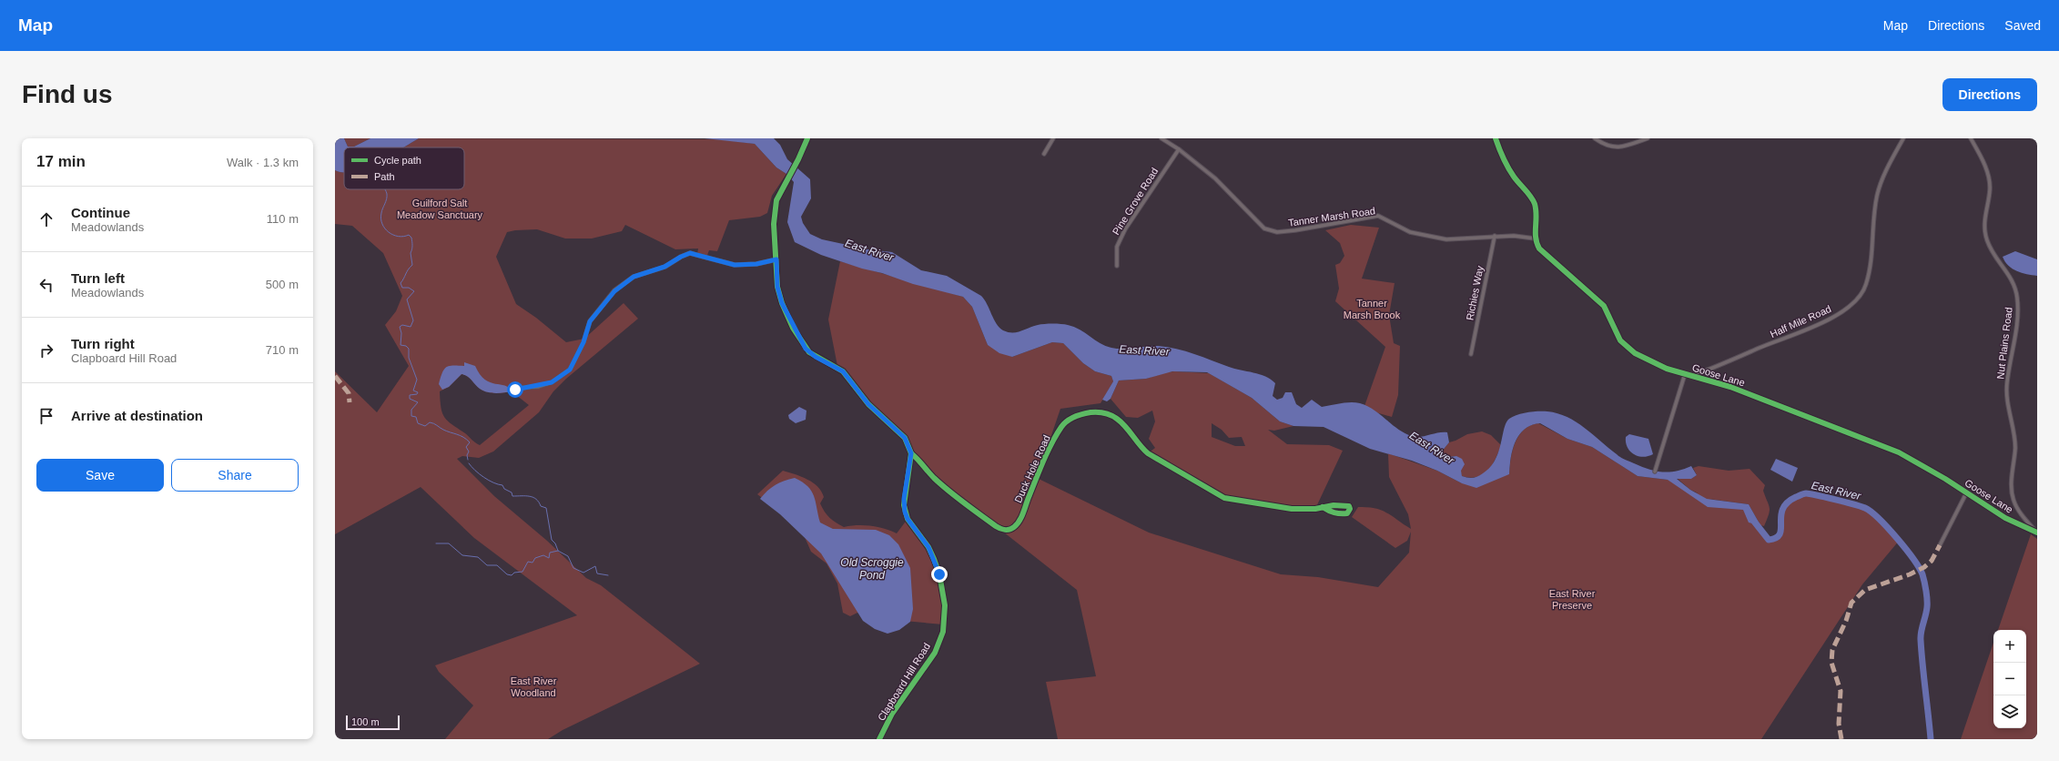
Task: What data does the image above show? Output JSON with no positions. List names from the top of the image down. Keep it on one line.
{"streets":{"street":["Pine Grove Road","Tanner Marsh Road","Richies Way","Half Mile Road","Nut Plains Road","Goose Lane","Duck Hole Road","Clapboard Hill Road"]},"crossings":[["Pine Grove Road","Tanner Marsh Road"],["Tanner Marsh Road","Richies Way"],["Tanner Marsh Road","Goose Lane"],["Half Mile Road","Goose Lane"],["Nut Plains Road","Goose Lane"],["Duck Hole Road","Clapboard Hill Road"]],"water":["East River","Old Scroggie Pond"],"parks":["Guilford Salt Meadow Sanctuary","Tanner Marsh Brook","East River Preserve","East River Woodland"],"legend":["Cycle path","Path"],"scale_bar":"100 m","page":{"header":"Map","nav":["Map","Directions","Saved"],"buttons":["Directions",["Save","Share"]],"title":"Find us","heading":["17 min","Walk · 1.3 km"],"list":[["Continue","Meadowlands","110 m"],["Turn left","Meadowlands","500 m"],["Turn right","Clapboard Hill Road","710 m"],"Arrive at destination"],"map_buttons":["+","−"],"scale":"100 m"}}
